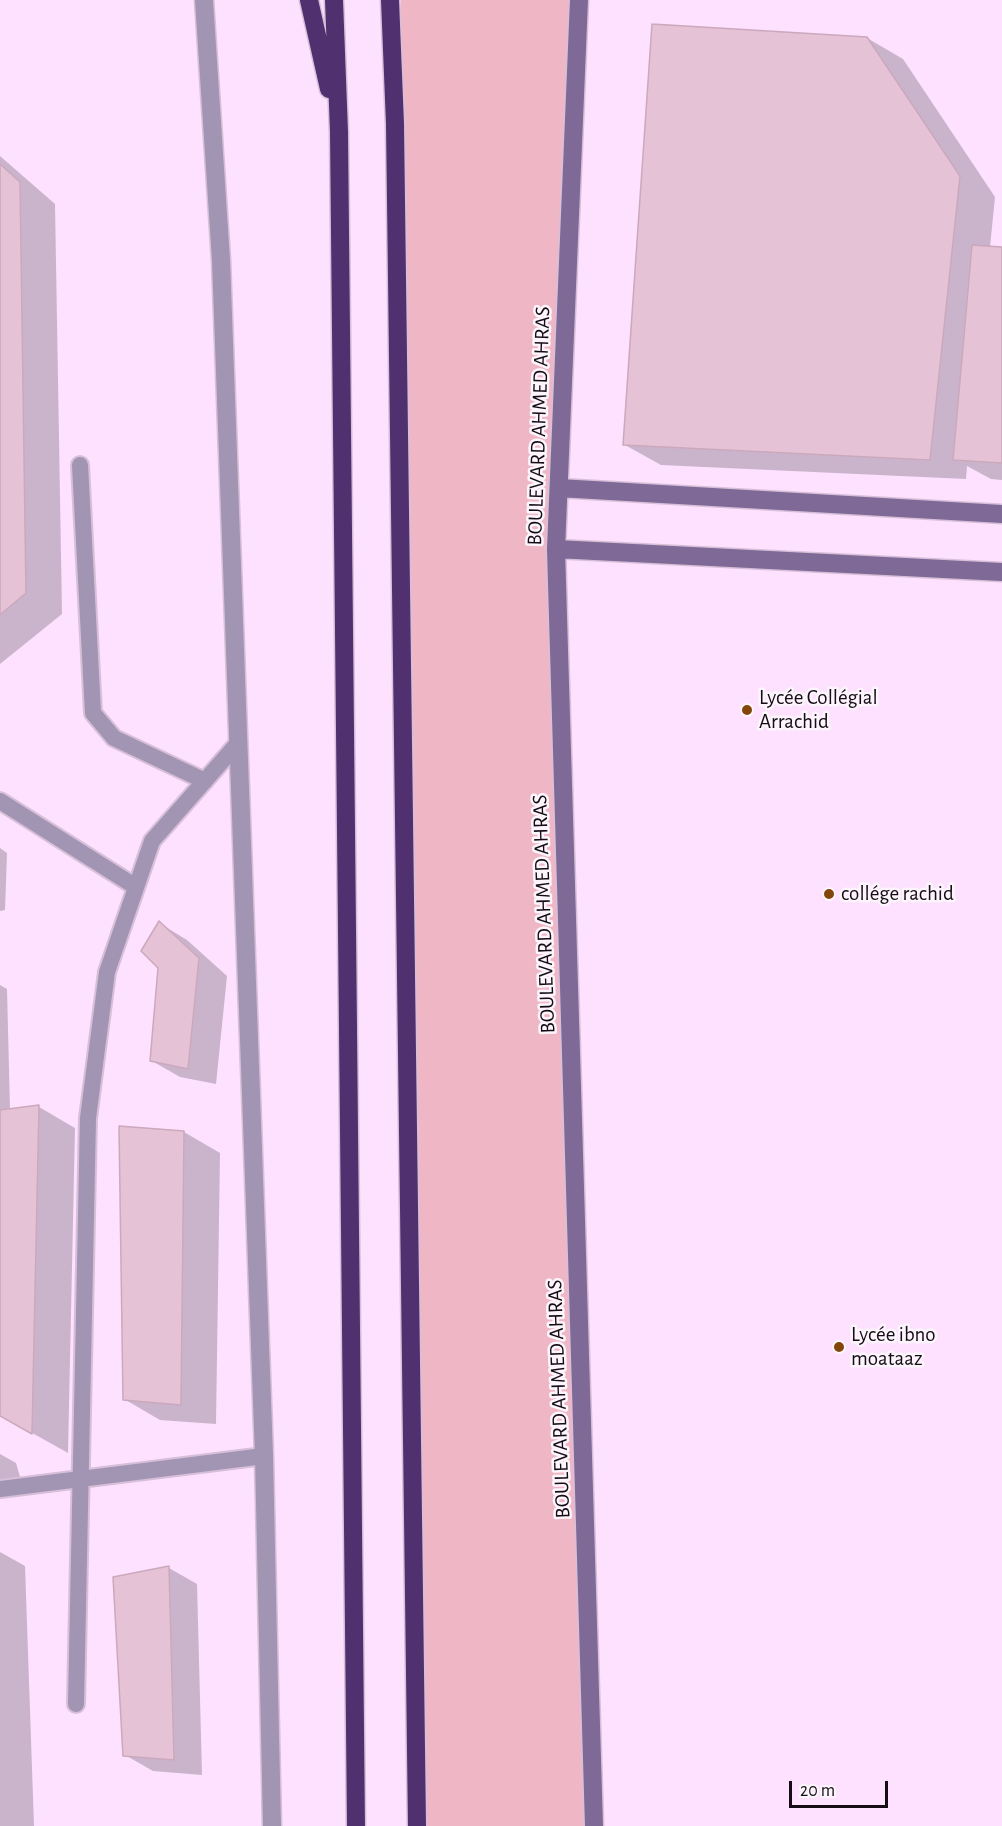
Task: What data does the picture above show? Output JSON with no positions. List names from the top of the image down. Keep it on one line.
{"streets":{"street":["BOULEVARD AHMED AHRAS"]},"places":["Lycée Collégial Arrachid","collége rachid","Lycée ibno moataaz"],"scale_bar":"20 m"}
